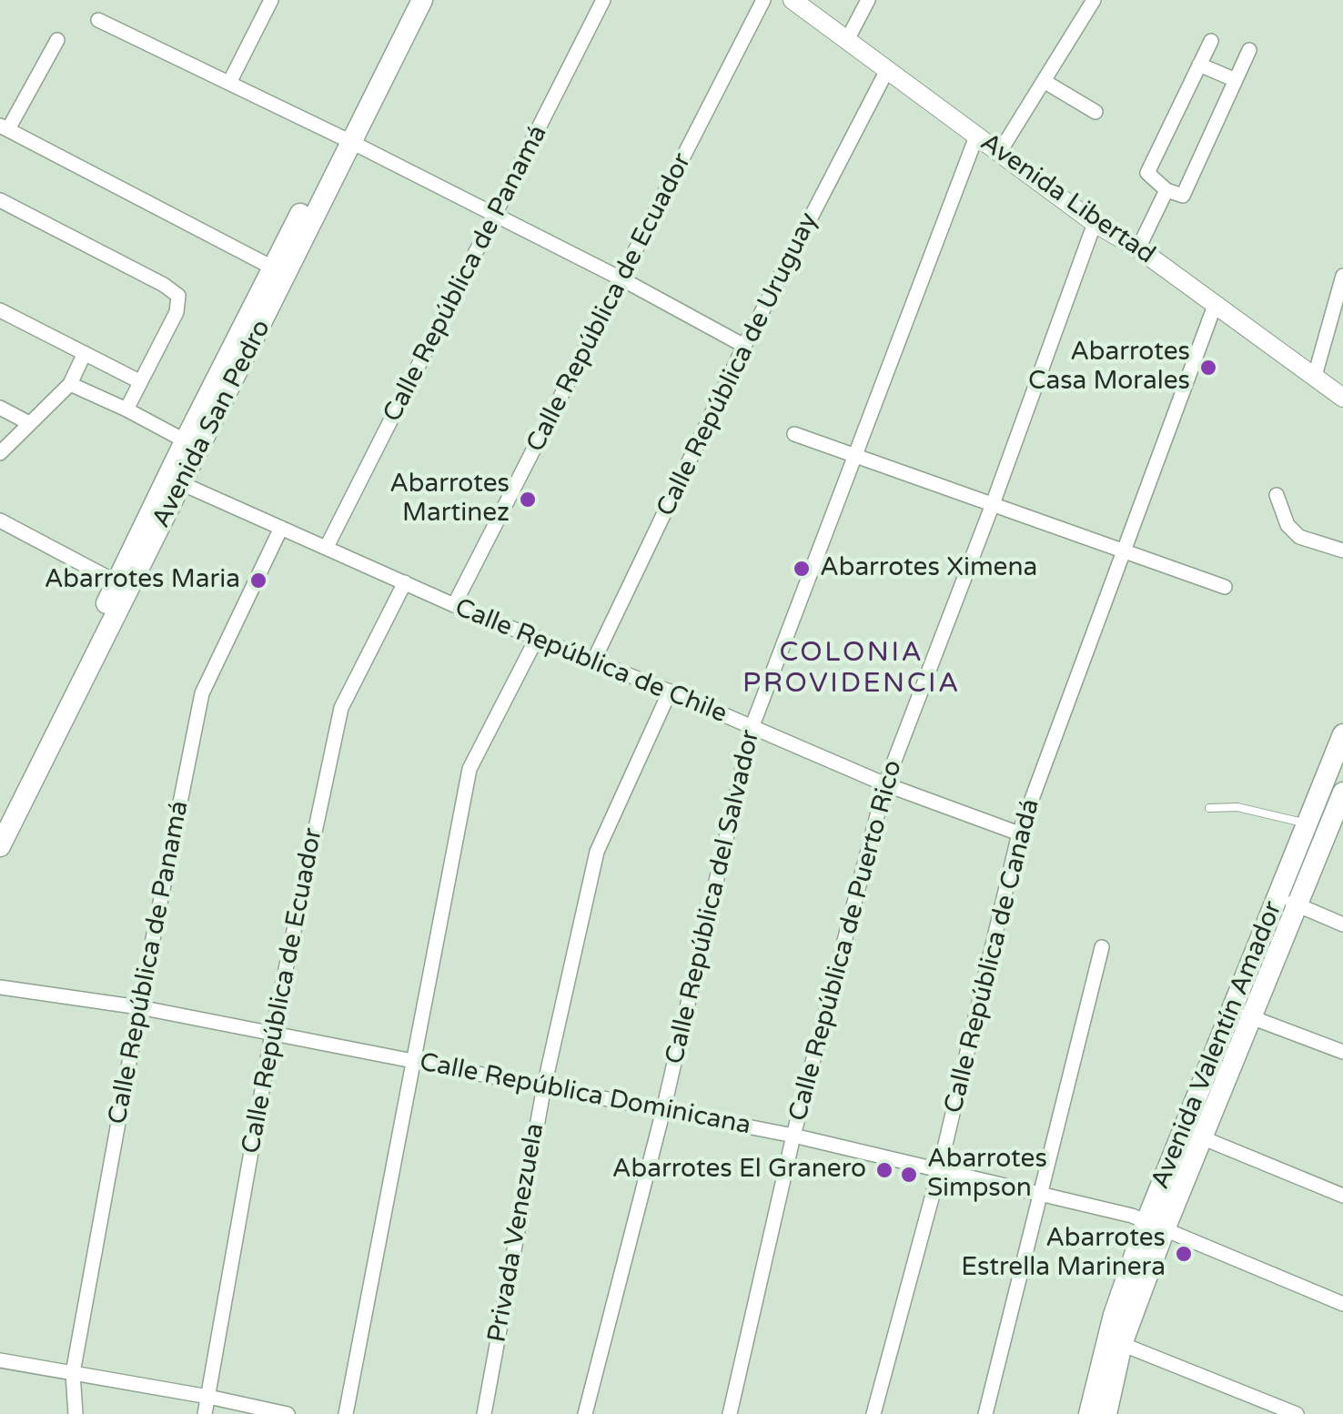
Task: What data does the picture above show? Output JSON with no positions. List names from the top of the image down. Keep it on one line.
{"streets":{"main road":["Avenida San Pedro","Avenida Valentín Amador"],"street":["Avenida Libertad","Calle República de Panamá","Calle República de Ecuador","Calle República de Uruguay","Calle República de Chile","Calle República del Salvador","Calle República de Puerto Rico","Calle República de Canadá","Calle República Dominicana","Privada Venezuela"]},"crossings":[["Avenida Libertad","Calle República de Uruguay"],["Avenida Libertad","Calle República del Salvador"],["Avenida Libertad","Calle República de Puerto Rico"],["Avenida Libertad","Calle República de Canadá"],["Calle República de Panamá","Calle República de Chile"],["Calle República de Panamá","Calle República Dominicana"],["Calle República de Ecuador","Calle República de Chile"],["Calle República de Ecuador","Calle República Dominicana"],["Calle República de Uruguay","Calle República de Chile"],["Avenida San Pedro","Calle República de Chile"],["Calle República de Chile","Calle República del Salvador"],["Calle República de Chile","Calle República de Puerto Rico"],["Calle República de Chile","Calle República de Canadá"],["Calle República de Chile","Privada Venezuela"],["Calle República del Salvador","Calle República Dominicana"],["Calle República de Puerto Rico","Calle República Dominicana"],["Calle República de Canadá","Calle República Dominicana"],["Avenida Valentín Amador","Calle República Dominicana"],["Calle República Dominicana","Privada Venezuela"]],"districts":["COLONIA PROVIDENCIA"],"places":["Abarrotes Casa Morales","Abarrotes Martinez","Abarrotes Ximena","Abarrotes Maria","Abarrotes El Granero","Abarrotes Simpson","Abarrotes Estrella Marinera"]}
